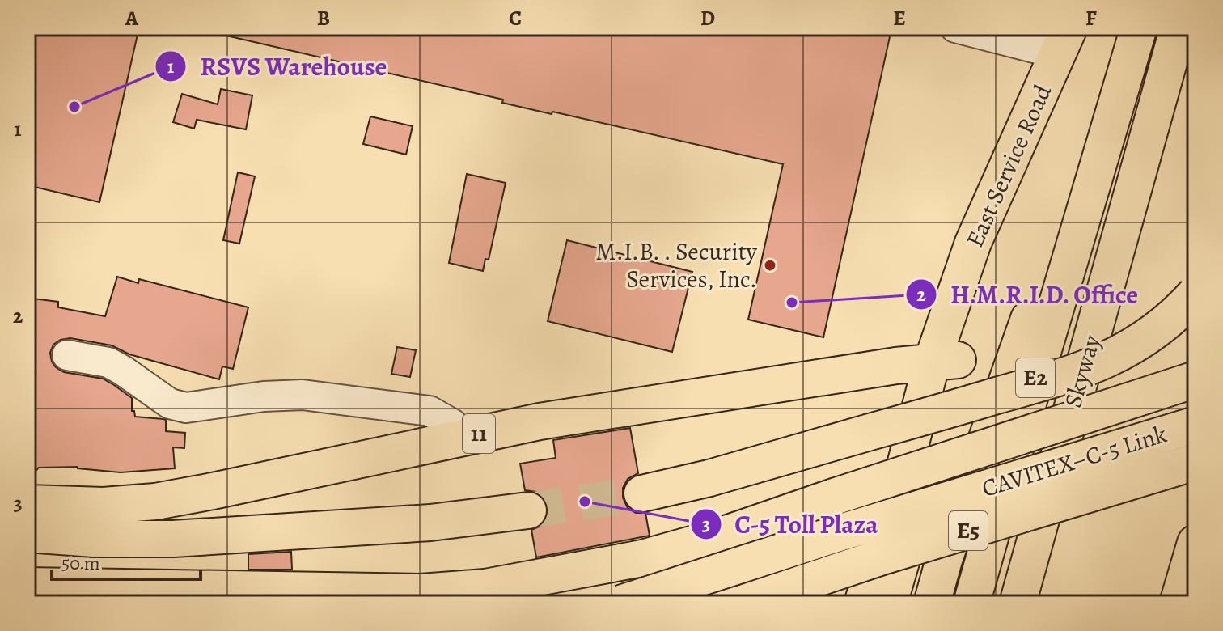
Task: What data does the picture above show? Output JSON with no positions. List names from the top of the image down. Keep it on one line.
{"streets":{"main road":["East Service Road","Skyway","E2","11","CAVITEX–C-5 Link","E5"]},"crossings":[["East Service Road","11"]],"places":["RSVS Warehouse","M.I.B. . Security Services, Inc.","H.M.R.I.D. Office","C-5 Toll Plaza"],"scale_bar":"50 m","grid":{"columns":["A","B","C","D","E","F"],"rows":["1","2","3"]}}
